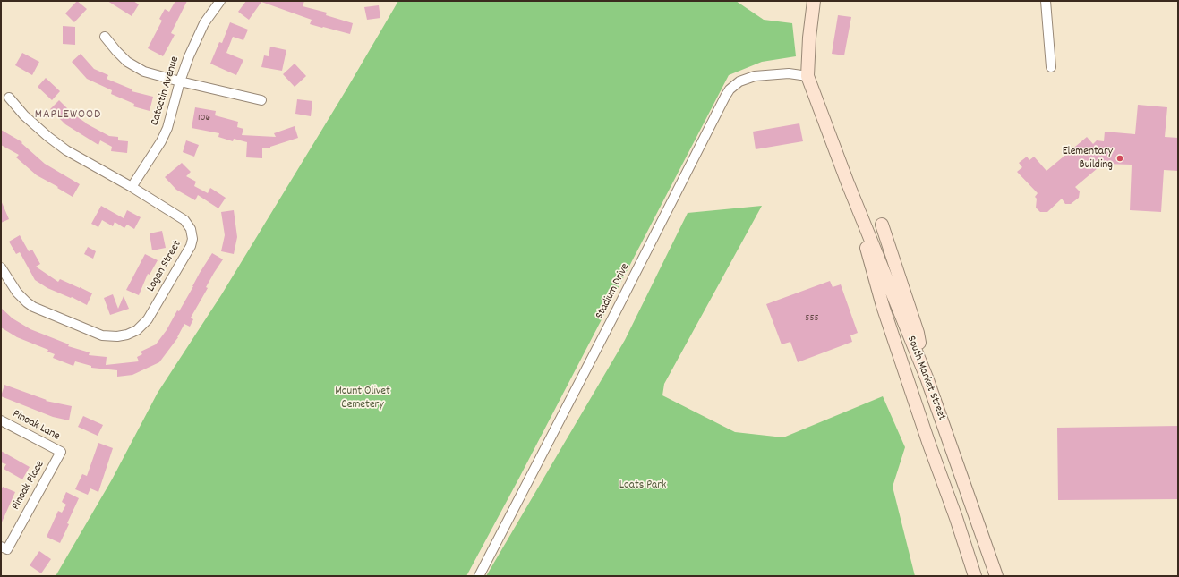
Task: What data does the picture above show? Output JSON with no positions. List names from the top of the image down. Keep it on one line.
{"streets":{"main road":["South Market Street"],"street":["Catoctin Avenue","Logan Street","Stadium Drive","Pinoak Lane","Pinoak Place"]},"crossings":[["Catoctin Avenue","Logan Street"],["Stadium Drive","South Market Street"],["Pinoak Lane","Pinoak Place"]],"districts":["MAPLEWOOD"],"parks":["Mount Olivet Cemetery","Loats Park"],"places":["Elementary Building"],"house_numbers":["106","555"]}
